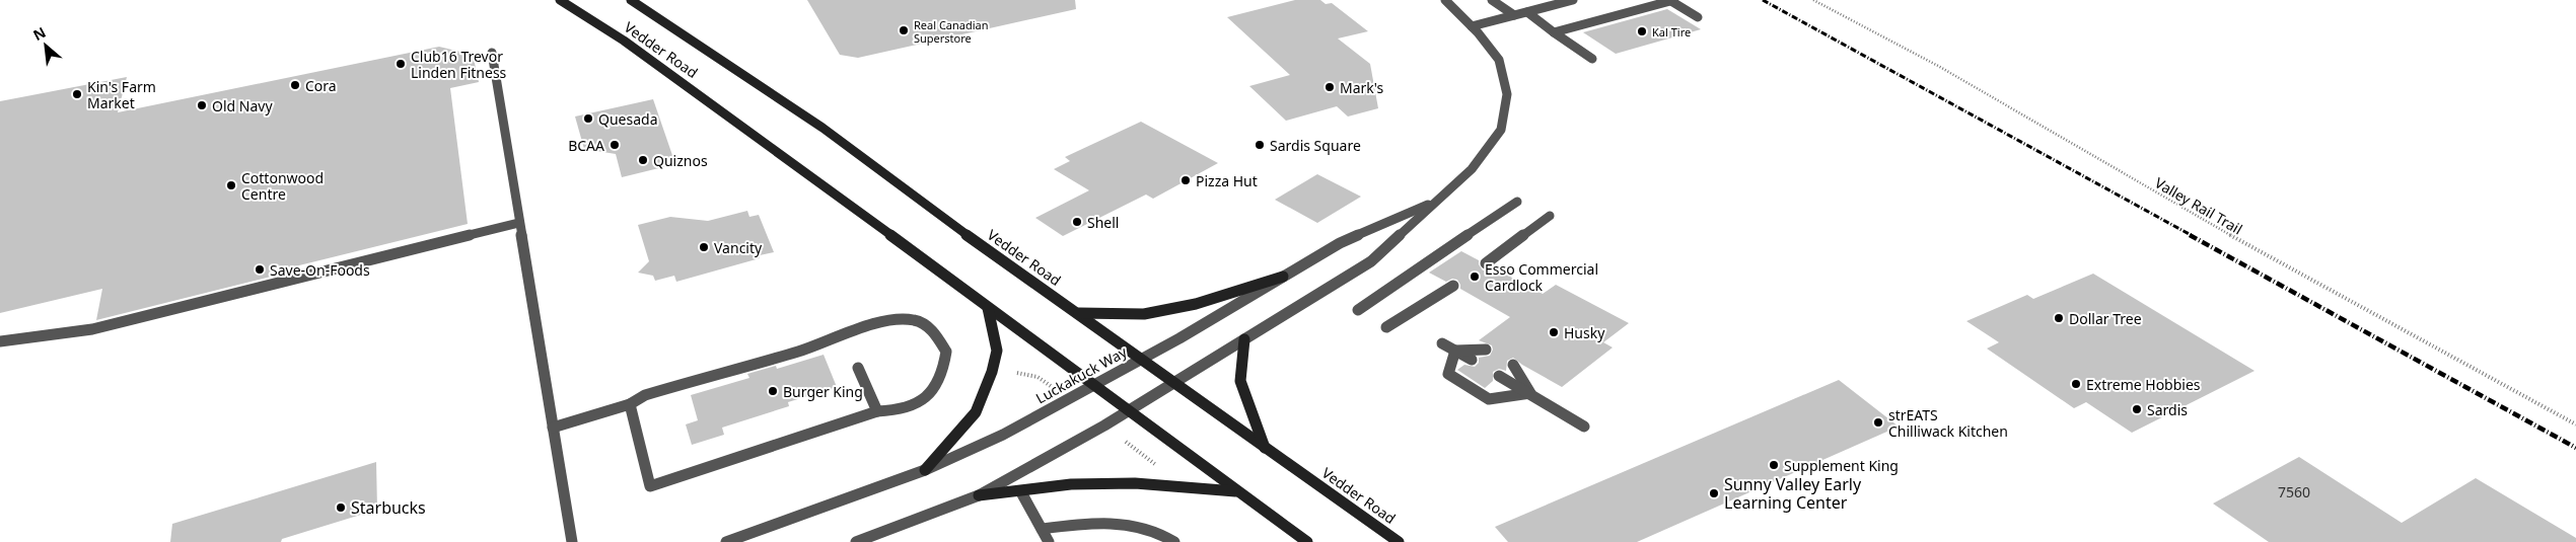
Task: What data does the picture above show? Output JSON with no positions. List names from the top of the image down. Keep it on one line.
{"streets":{"main road":["Vedder Road"],"street":["Luckakuck Way"],"path":["Valley Rail Trail"]},"crossings":[["Vedder Road","Luckakuck Way"]],"places":["Real Canadian Superstore","Kal Tire","Club16 Trevor Linden Fitness","Cora","Mark's","Kin's Farm Market","Old Navy","Quesada","BCAA","Sardis Square","Quiznos","Pizza Hut","Cottonwood Centre","Shell","Vancity","Save-On-Foods","Esso Commercial Cardlock","Dollar Tree","Husky","Extreme Hobbies","Burger King","Sardis","strEATS Chilliwack Kitchen","Supplement King","Sunny Valley Early Learning Center","Starbucks"],"house_numbers":["7560"],"north":"top left"}
